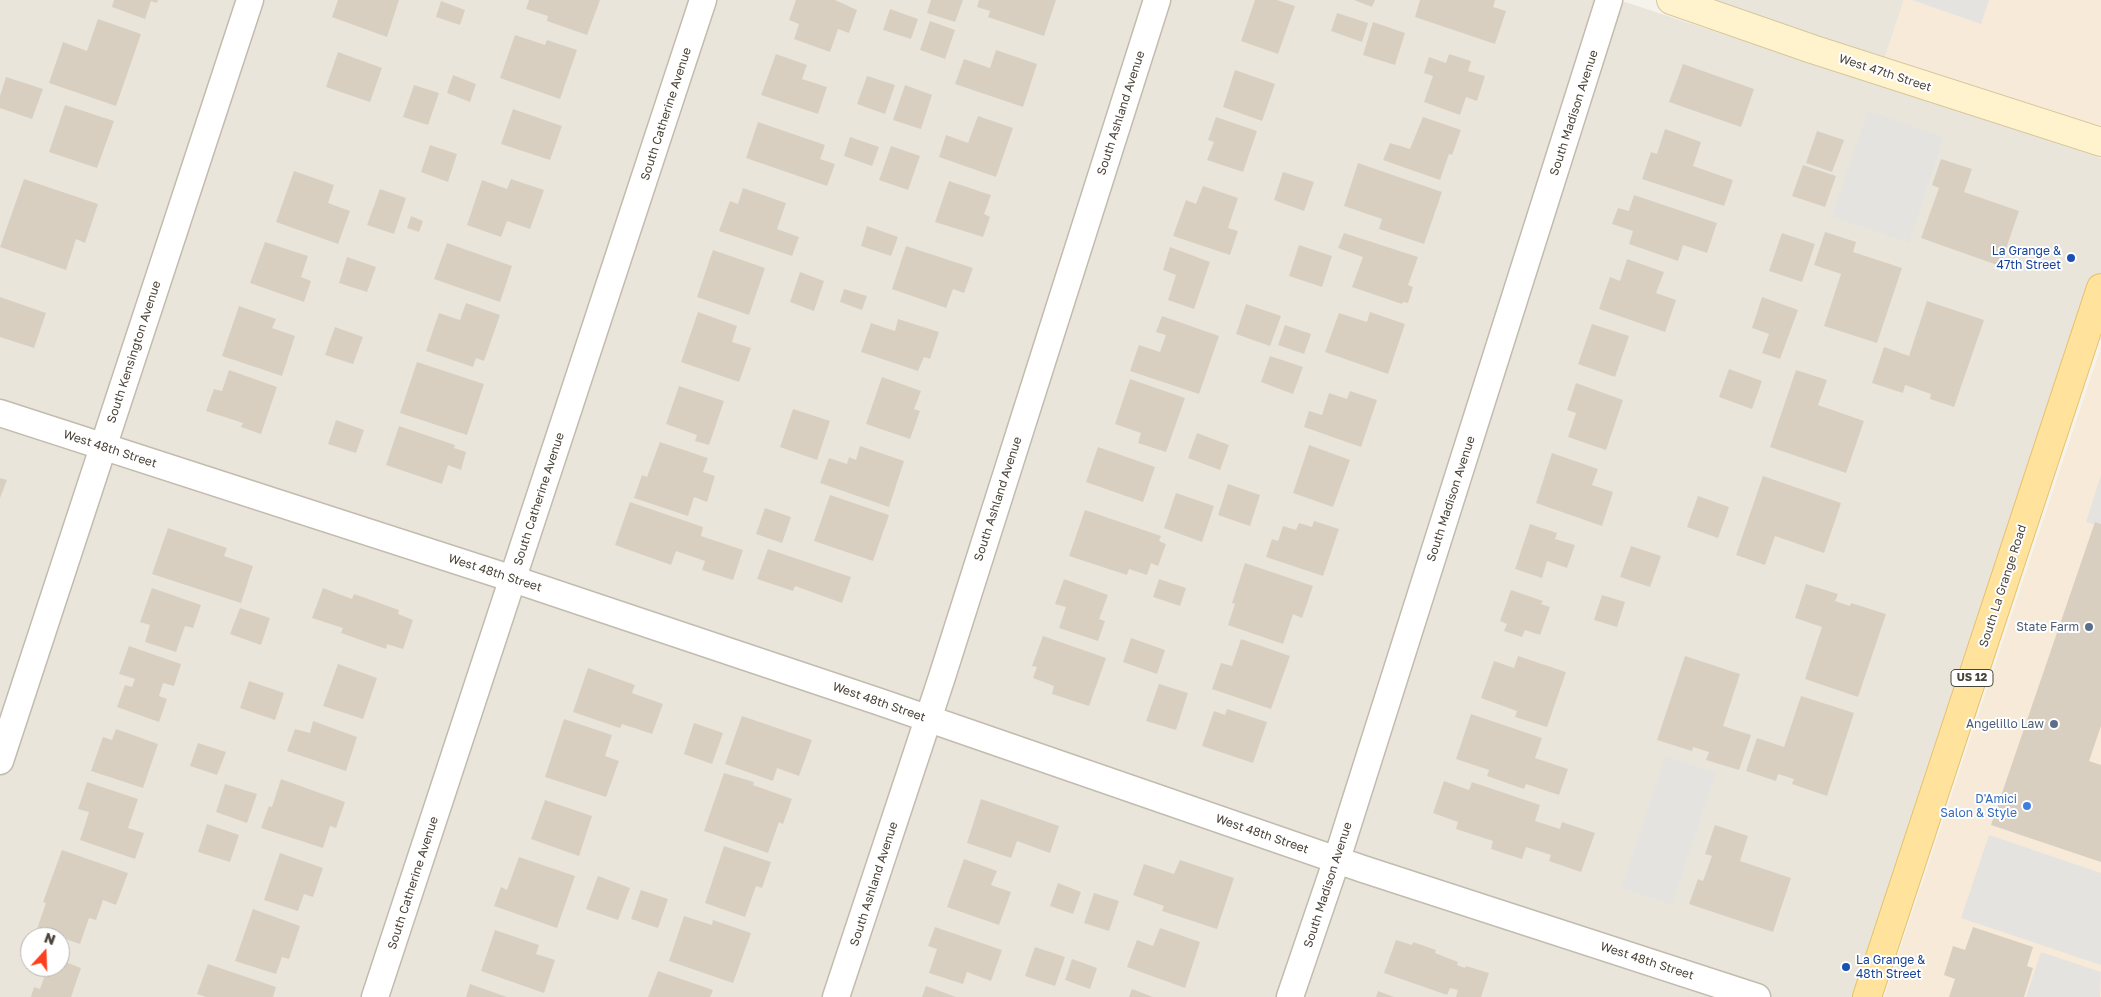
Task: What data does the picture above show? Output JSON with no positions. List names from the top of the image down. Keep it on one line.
{"streets":{"main road":["West 47th Street","South La Grange Road","US 12"],"street":["South Ashland Avenue","South Madison Avenue","South Catherine Avenue","South Kensington Avenue","West 48th Street"]},"crossings":[["South Ashland Avenue","West 48th Street"],["South Madison Avenue","West 48th Street"],["South Catherine Avenue","West 48th Street"],["South Kensington Avenue","West 48th Street"]],"places":["La Grange & 47th Street","State Farm","Angelillo Law","D'Amici Salon & Style","La Grange & 48th Street"],"north":"top"}
